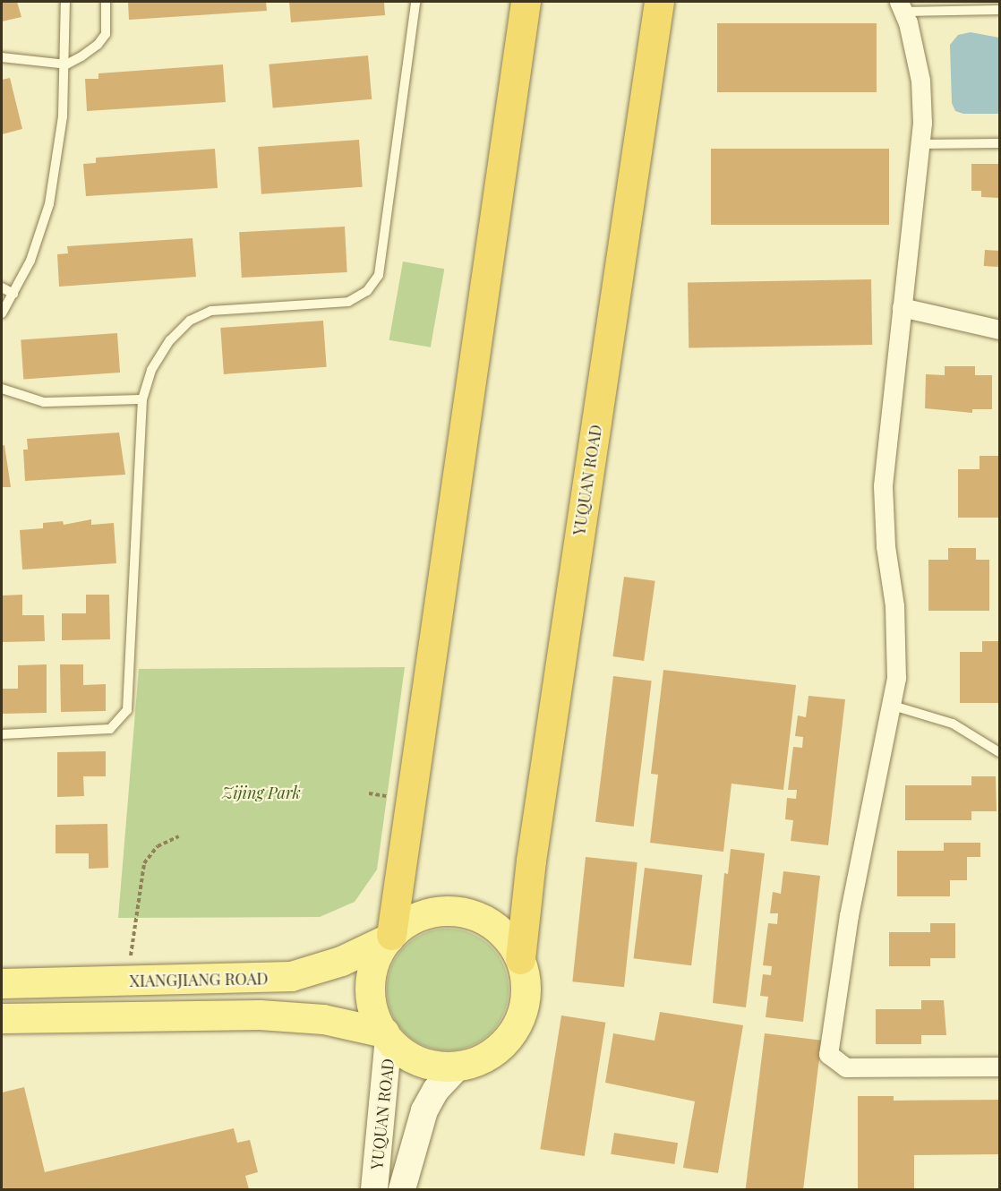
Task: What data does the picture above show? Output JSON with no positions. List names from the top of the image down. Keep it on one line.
{"streets":{"highway":["YUQUAN ROAD"],"main road":["XIANGJIANG ROAD"]},"crossings":[["YUQUAN ROAD","XIANGJIANG ROAD"]],"parks":["Zijing Park"]}
